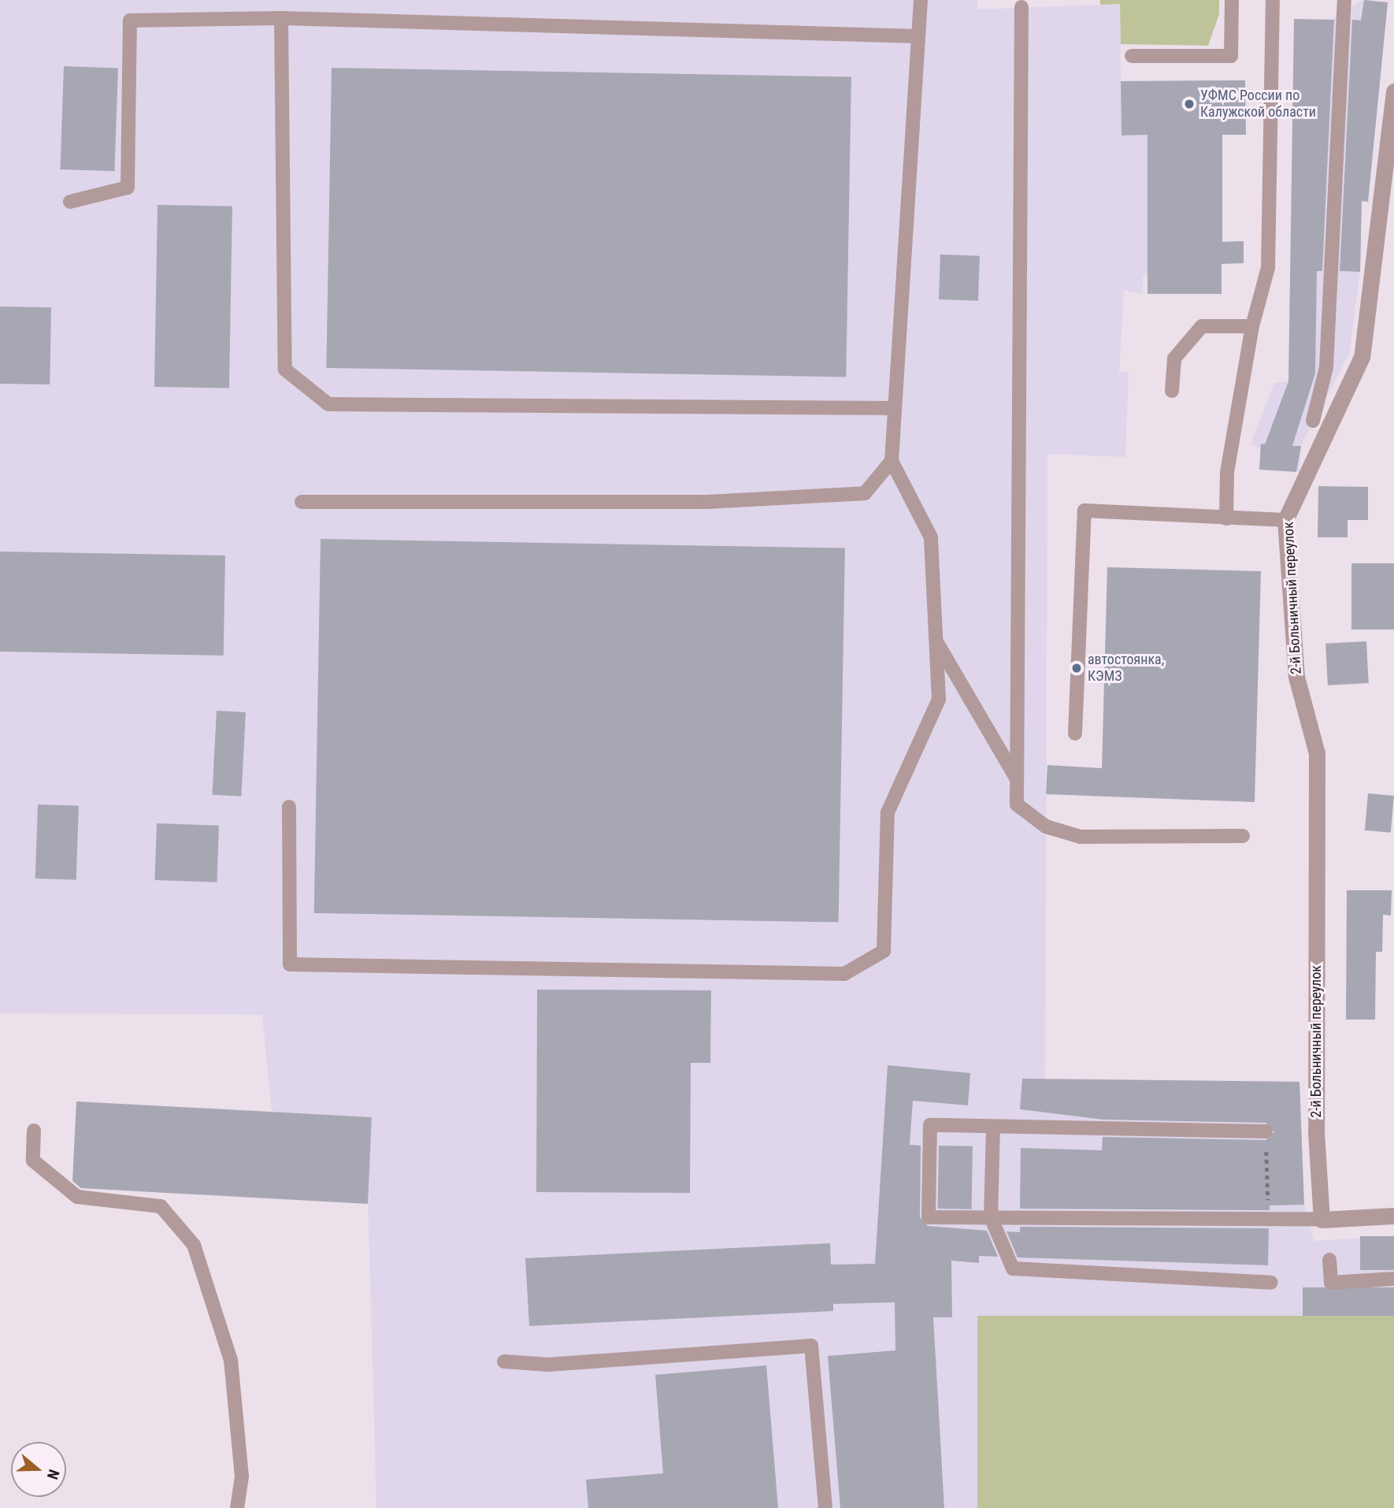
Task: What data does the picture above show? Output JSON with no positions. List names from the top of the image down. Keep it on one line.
{"streets":{"street":["2-й Больничный переулок"]},"places":["УФМС России по Калужской области","автостоянка, КЭМЗ"],"north":"right"}
